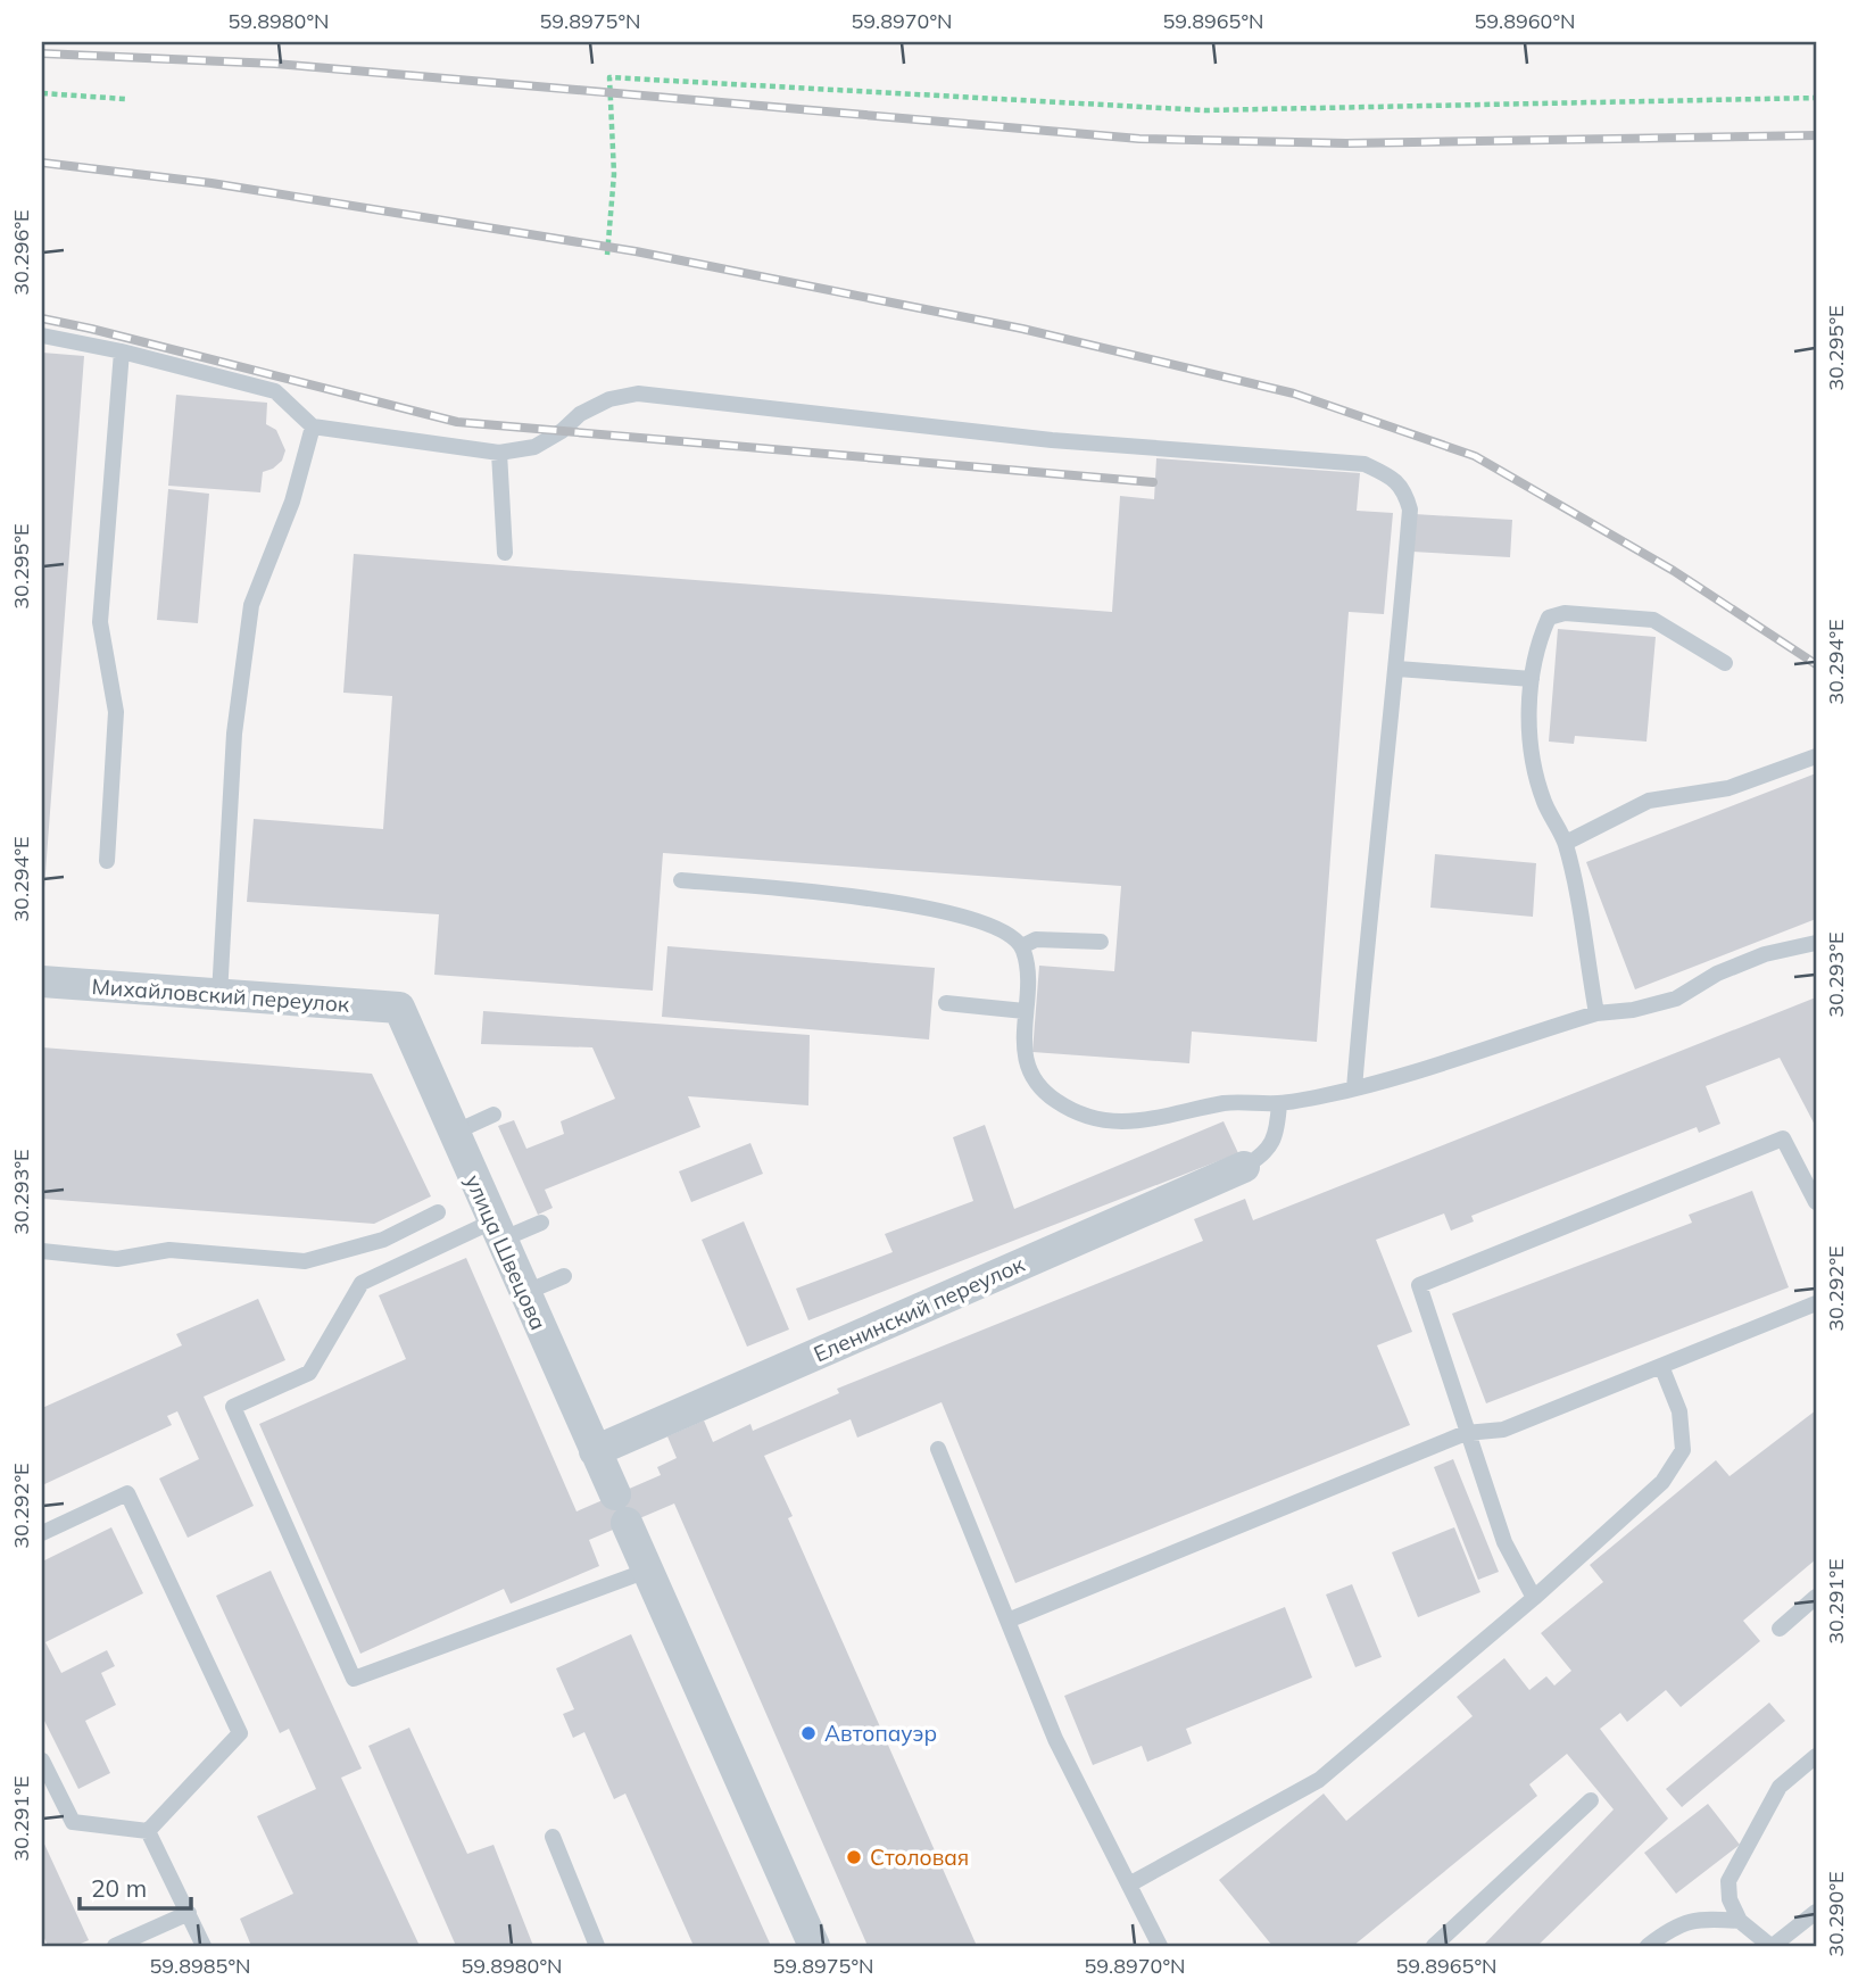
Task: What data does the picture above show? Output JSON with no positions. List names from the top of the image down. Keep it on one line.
{"streets":{"street":["Михайловский переулок","улица Швецова","Еленинский переулок"]},"crossings":[["Михайловский переулок","улица Швецова"],["улица Швецова","Еленинский переулок"]],"places":["Автопауэр","Столовая"],"scale_bar":"20 m","coordinates":["59.8980°N","59.8975°N","59.8970°N","59.8965°N","59.8960°N","30.296°E","30.295°E","30.294°E","30.293°E","30.292°E","30.291°E","30.290°E","59.8985°N"]}
